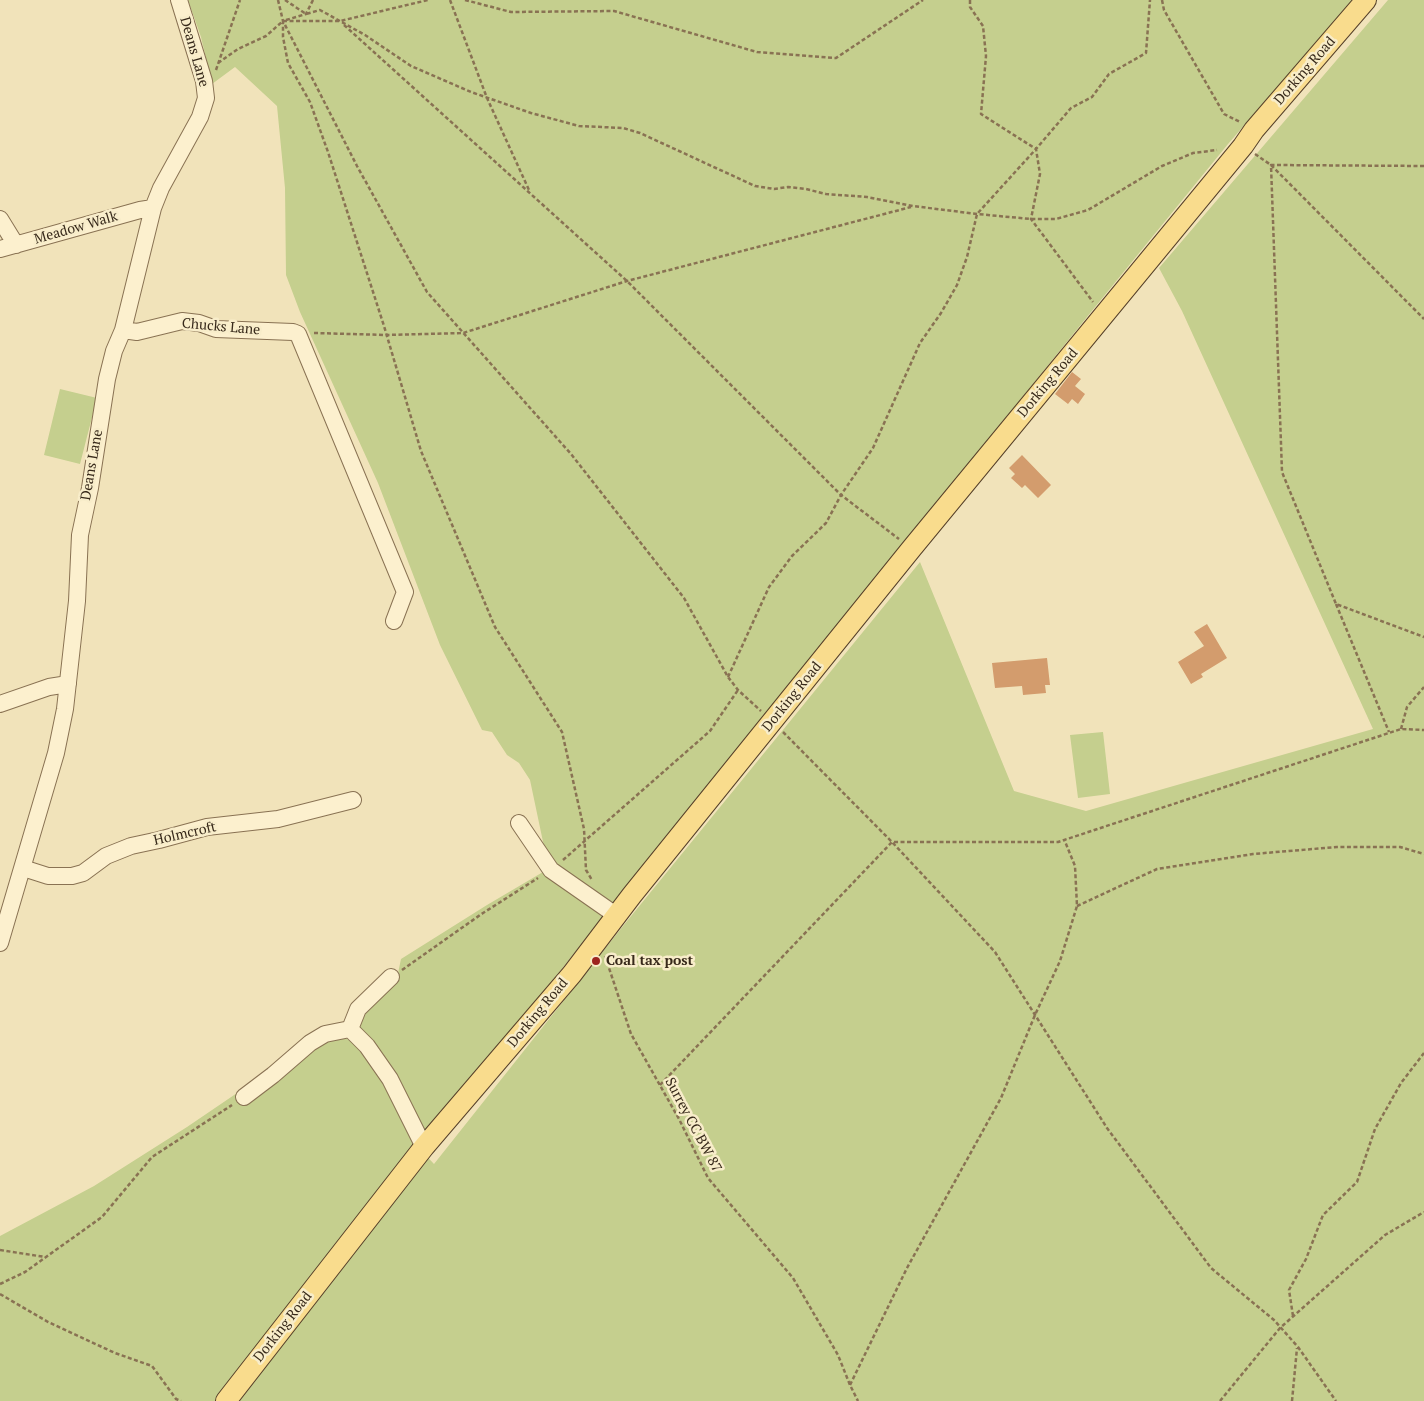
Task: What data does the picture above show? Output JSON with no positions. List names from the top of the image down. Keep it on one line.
{"streets":{"main road":["Dorking Road"],"street":["Deans Lane","Meadow Walk","Chucks Lane","Holmcroft"],"path":["Surrey CC BW 87"]},"crossings":[["Deans Lane","Meadow Walk"],["Deans Lane","Chucks Lane"],["Deans Lane","Holmcroft"]],"places":["Coal tax post"]}
